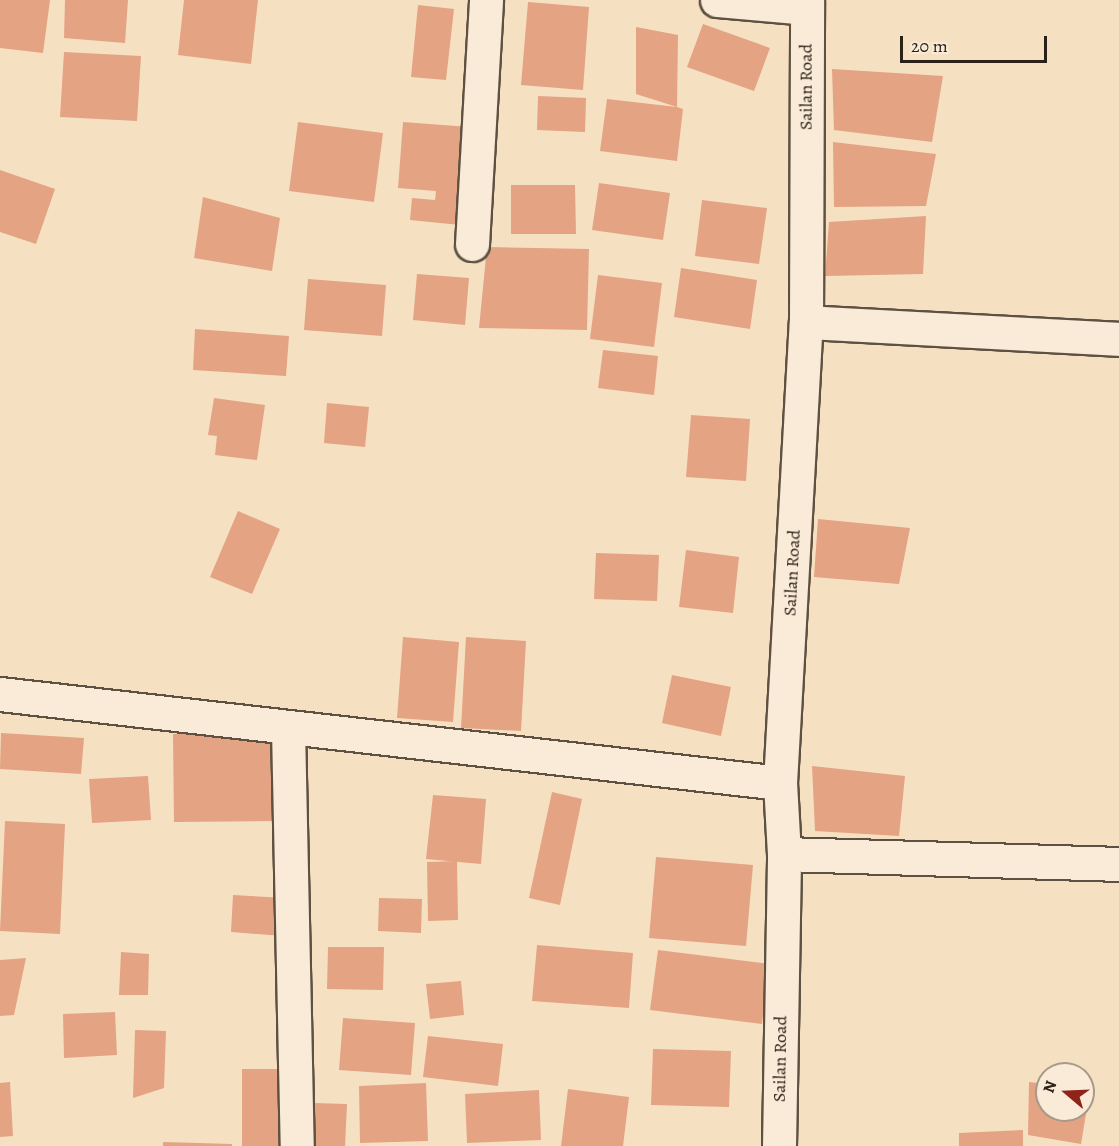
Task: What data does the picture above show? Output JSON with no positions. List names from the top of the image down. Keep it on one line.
{"streets":{"street":["Sailan Road"]},"scale_bar":"20 m","north":"left"}
